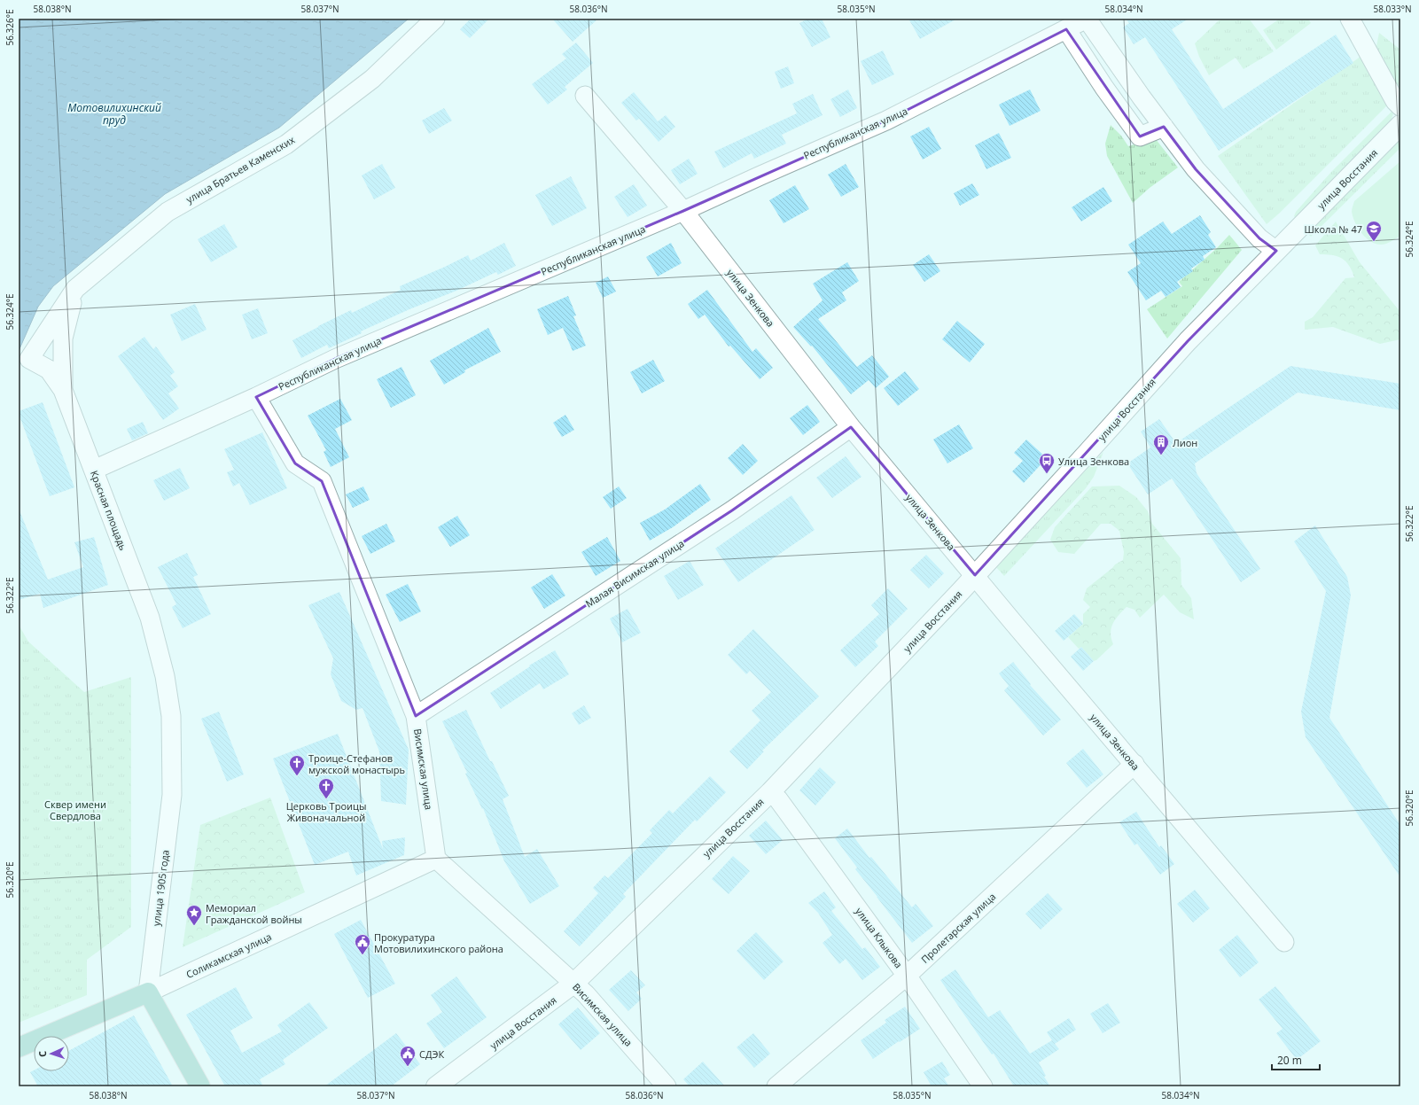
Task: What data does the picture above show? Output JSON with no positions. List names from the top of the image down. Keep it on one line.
{"streets":{"main road":["Соликамская улица"],"street":["Республиканская улица","улица Братьев Каменских","улица Восстания","улица Зенкова","Красная площадь","Малая Висимская улица","Висимская улица","улица 1905 года","Пролетарская улица","улица Клыкова"]},"crossings":[["Республиканская улица","улица Зенкова"],["Республиканская улица","Красная площадь"],["Республиканская улица","Висимская улица"],["улица Братьев Каменских","Красная площадь"],["улица Восстания","улица Зенкова"],["улица Восстания","Висимская улица"],["улица Восстания","улица Клыкова"],["улица Зенкова","Малая Висимская улица"],["улица Зенкова","Пролетарская улица"],["Красная площадь","улица 1905 года"],["Малая Висимская улица","Висимская улица"],["Висимская улица","Соликамская улица"],["улица 1905 года","Соликамская улица"],["Пролетарская улица","улица Клыкова"]],"water":["Мотовилихинский пруд"],"parks":["Сквер имени Свердлова"],"places":{"school or university":["Школа № 47"],"building":["Лион"],"bus stop":["Улица Зенкова"],"church":["Троице-Стефанов мужской монастырь","Церковь Троицы Живоначальной"],"place":["Мемориал Гражданской войны"],"public building":["Прокуратура Мотовилихинского района","СДЭК"]},"scale_bar":"20 m","north":"left","coordinates":["58.038°N","58.037°N","58.036°N","58.035°N","58.034°N","58.033°N","56.326°E","56.324°E","56.322°E","56.320°E"]}
